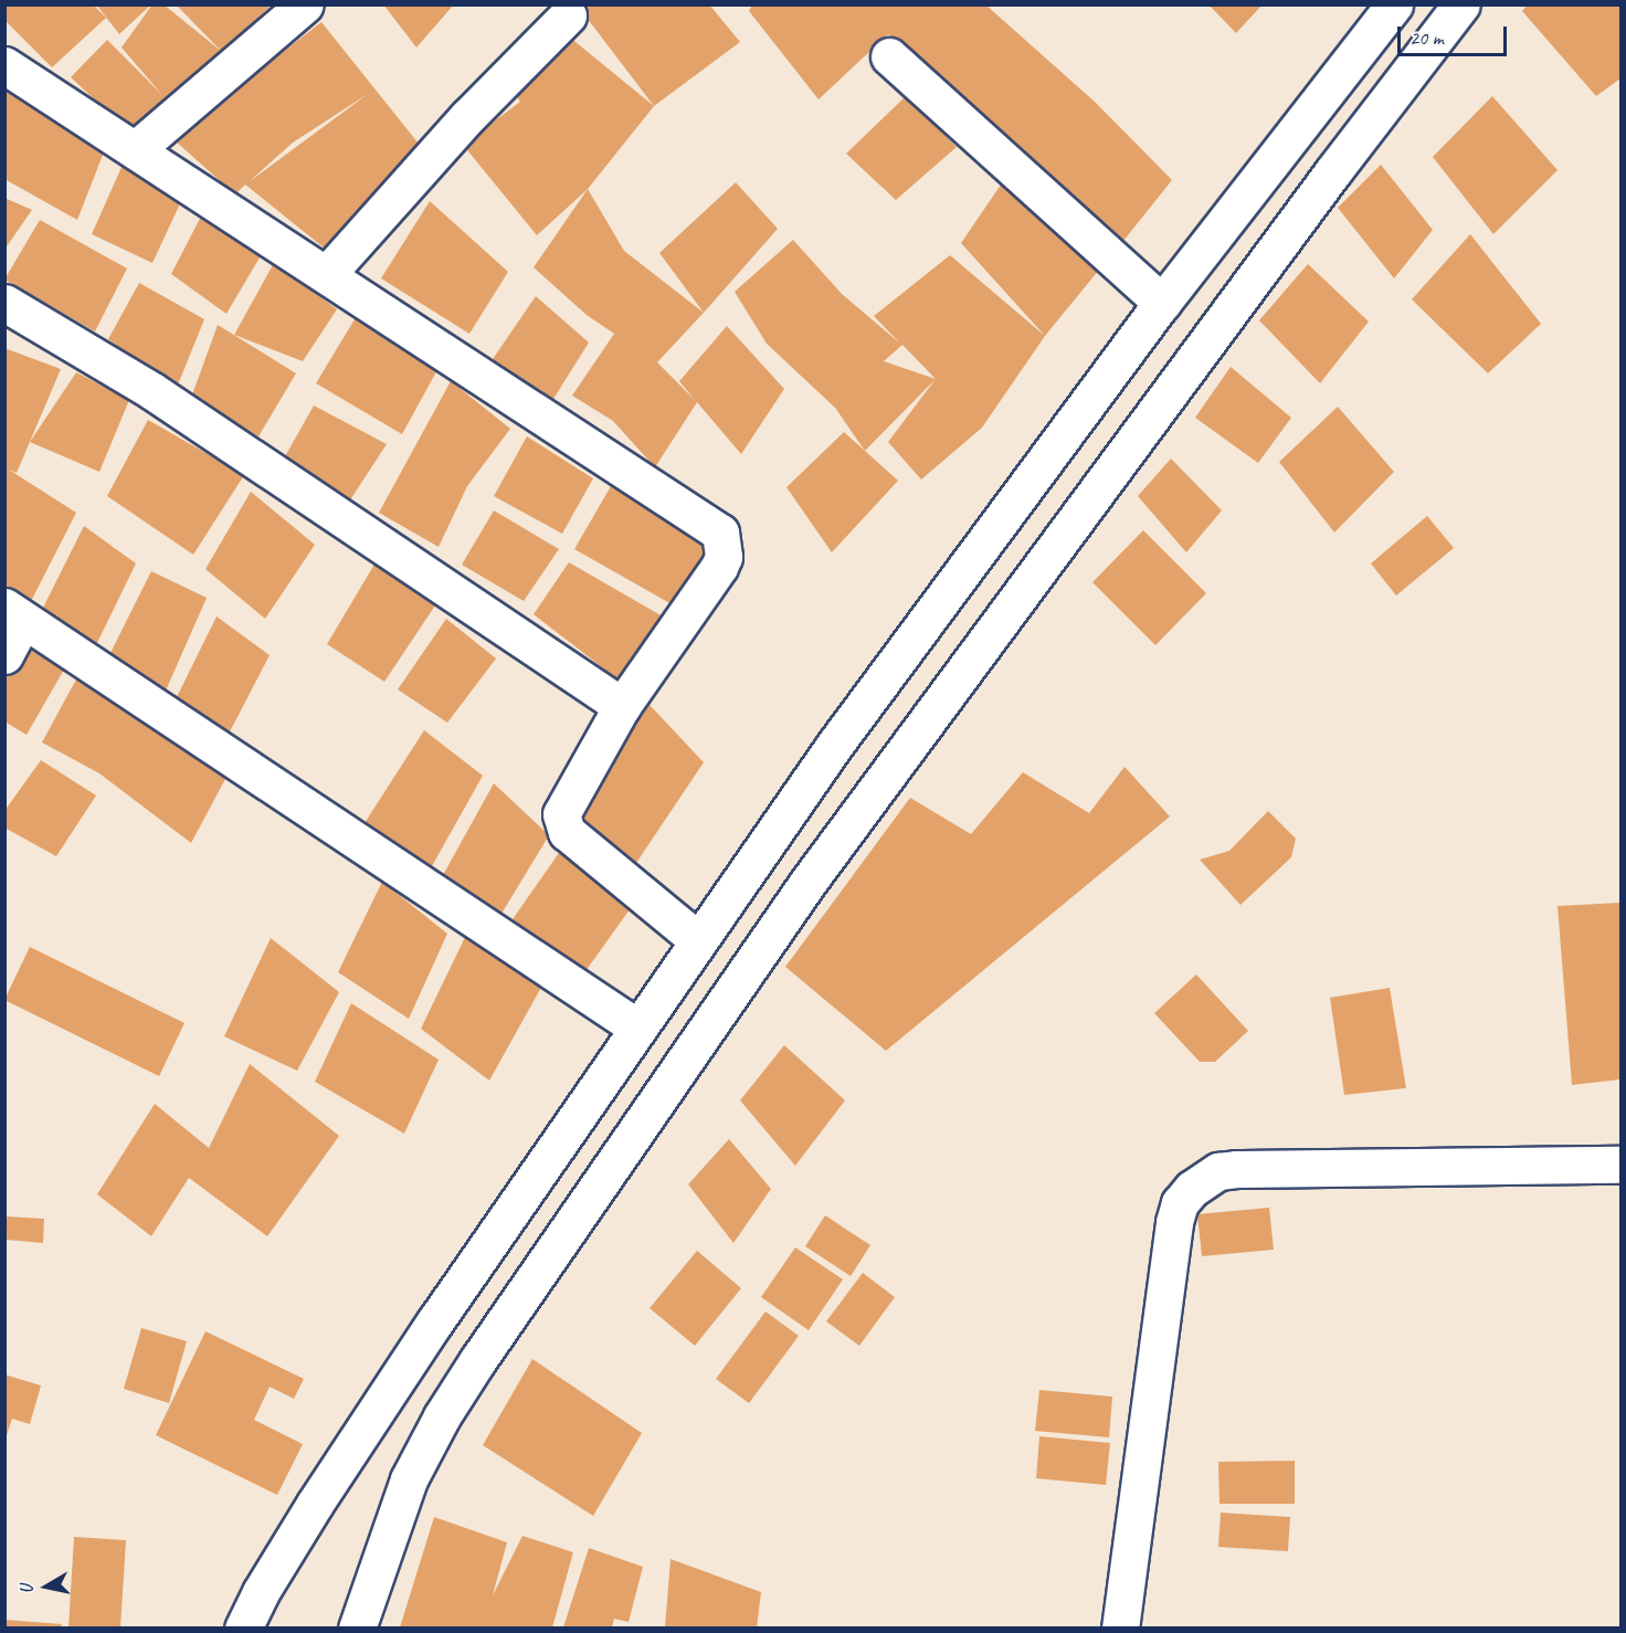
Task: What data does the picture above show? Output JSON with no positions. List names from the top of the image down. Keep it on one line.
{"scale_bar":"20 m","north":"left"}
